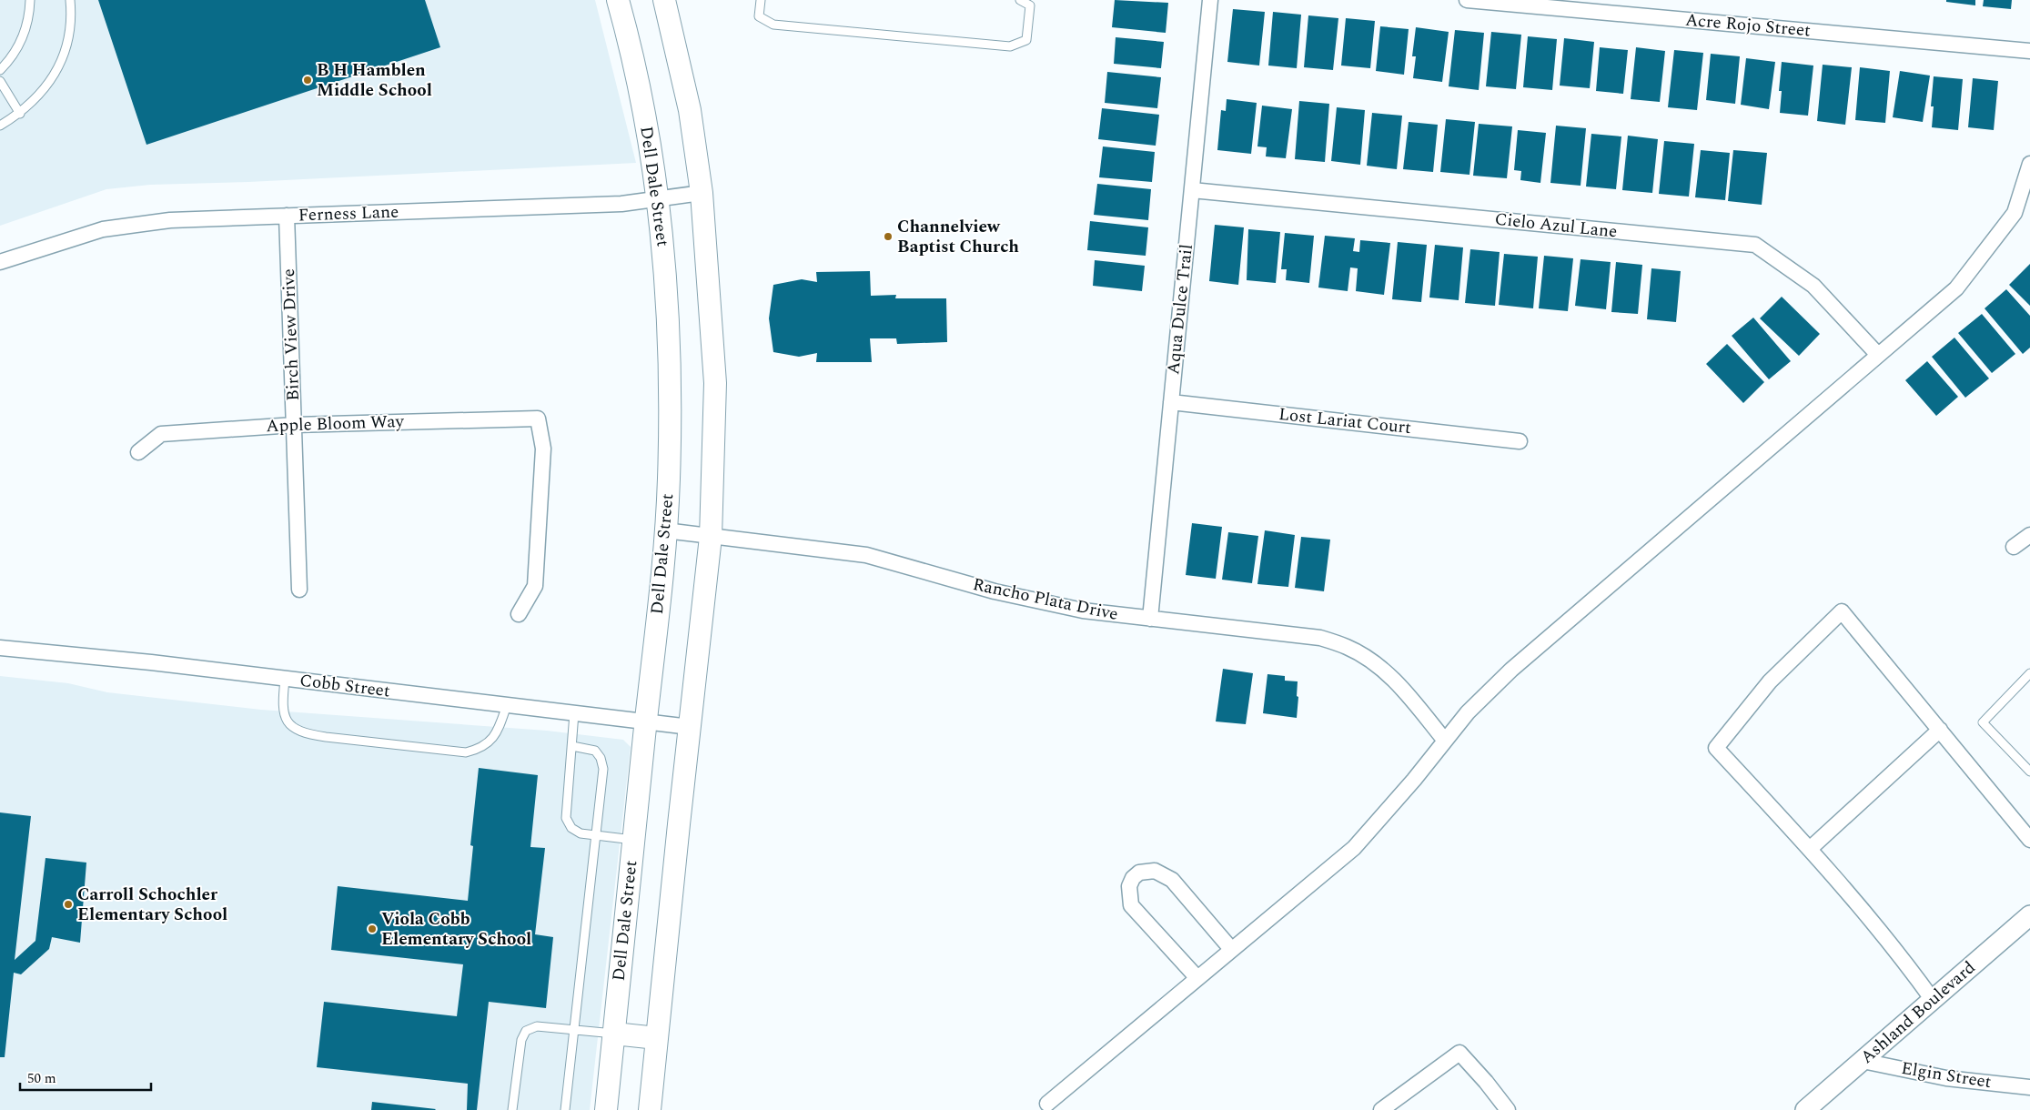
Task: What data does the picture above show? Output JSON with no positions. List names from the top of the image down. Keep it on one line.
{"streets":{"main road":["Dell Dale Street"],"street":["Acre Rojo Street","Ferness Lane","Cielo Azul Lane","Aqua Dulce Trail","Birch View Drive","Lost Lariat Court","Apple Bloom Way","Rancho Plata Drive","Cobb Street","Ashland Boulevard","Elgin Street"]},"crossings":[["Dell Dale Street","Ferness Lane"],["Dell Dale Street","Rancho Plata Drive"],["Dell Dale Street","Cobb Street"],["Ferness Lane","Birch View Drive"],["Cielo Azul Lane","Aqua Dulce Trail"],["Aqua Dulce Trail","Lost Lariat Court"],["Aqua Dulce Trail","Rancho Plata Drive"],["Birch View Drive","Apple Bloom Way"],["Ashland Boulevard","Elgin Street"]],"places":["B H Hamblen Middle School","Channelview Baptist Church","Carroll Schochler Elementary School","Viola Cobb Elementary School"],"scale_bar":"50 m"}
